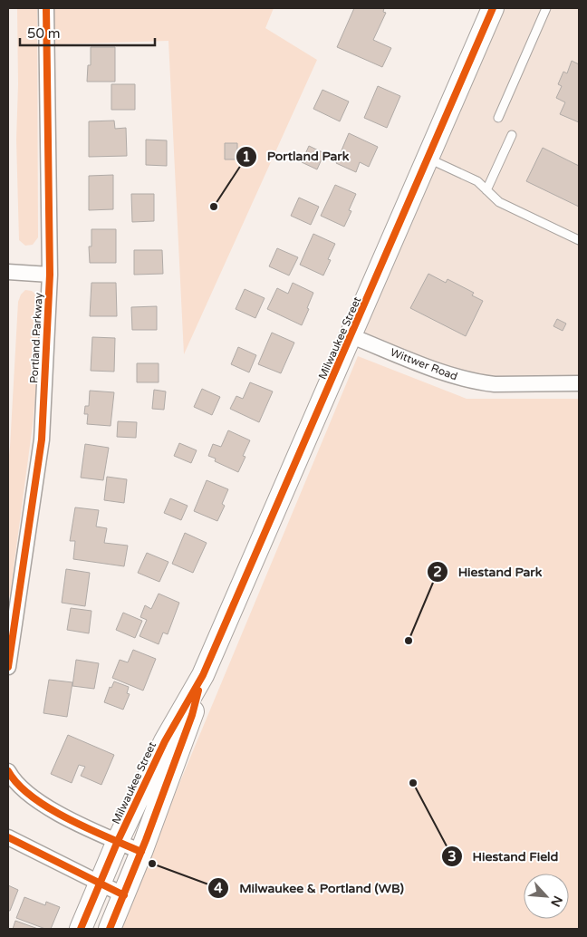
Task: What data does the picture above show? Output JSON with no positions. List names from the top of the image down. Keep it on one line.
{"streets":{"street":["Portland Parkway","Milwaukee Street","Wittwer Road"]},"crossings":[["Milwaukee Street","Wittwer Road"]],"places":["Portland Park","Hiestand Park","Hiestand Field","Milwaukee & Portland (WB)"],"scale_bar":"50 m","north":"bottom right"}
